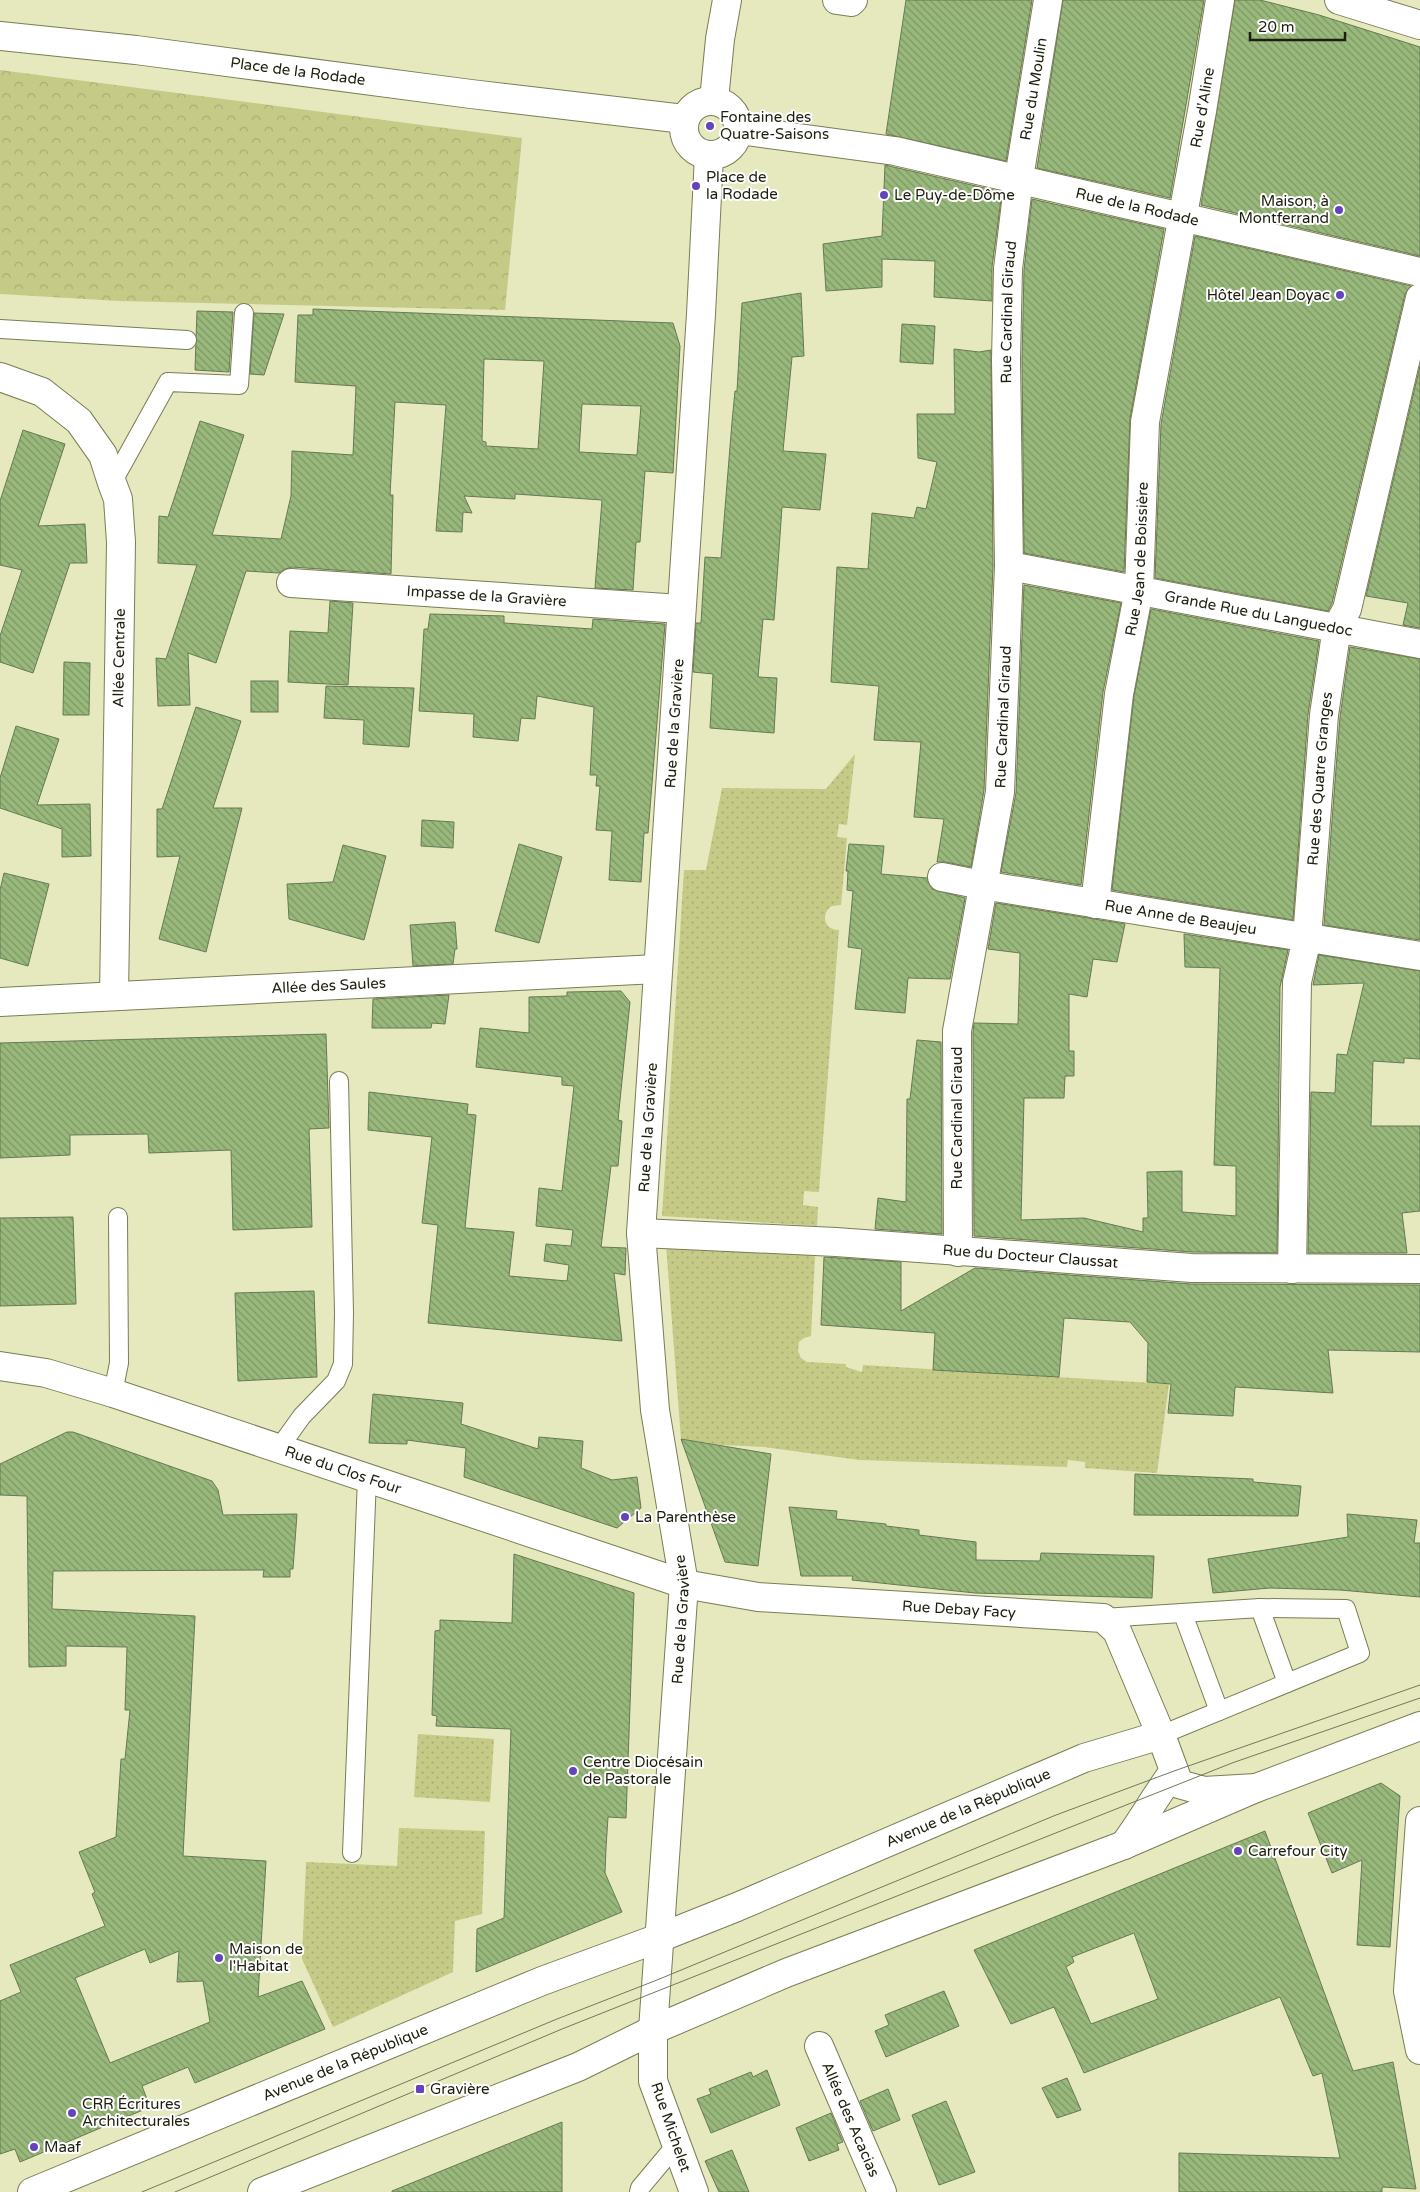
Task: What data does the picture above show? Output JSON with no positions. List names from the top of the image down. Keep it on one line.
{"streets":{"street":["Place de la Rodade","Rue du Moulin","Rue d'Aline","Rue de la Rodade","Rue Cardinal Giraud","Rue Jean de Boissière","Impasse de la Gravière","Grande Rue du Languedoc","Allée Centrale","Rue de la Gravière","Rue des Quatre Granges","Rue Anne de Beaujeu","Allée des Saules","Rue du Docteur Claussat","Rue du Clos Four","Rue Debay Facy","Avenue de la République","Allée des Acacias","Rue Michelet"]},"crossings":[["Place de la Rodade","Rue de la Rodade"],["Place de la Rodade","Rue de la Gravière"],["Rue du Moulin","Rue de la Rodade"],["Rue du Moulin","Rue Cardinal Giraud"],["Rue d'Aline","Rue de la Rodade"],["Rue d'Aline","Rue Jean de Boissière"],["Rue de la Rodade","Rue Cardinal Giraud"],["Rue de la Rodade","Rue Jean de Boissière"],["Rue de la Rodade","Rue de la Gravière"],["Rue Cardinal Giraud","Grande Rue du Languedoc"],["Rue Cardinal Giraud","Rue Anne de Beaujeu"],["Rue Cardinal Giraud","Rue du Docteur Claussat"],["Rue Jean de Boissière","Grande Rue du Languedoc"],["Rue Jean de Boissière","Rue Anne de Beaujeu"],["Impasse de la Gravière","Rue de la Gravière"],["Grande Rue du Languedoc","Rue des Quatre Granges"],["Allée Centrale","Allée des Saules"],["Rue de la Gravière","Allée des Saules"],["Rue de la Gravière","Rue du Docteur Claussat"],["Rue de la Gravière","Rue du Clos Four"],["Rue de la Gravière","Rue Debay Facy"],["Rue de la Gravière","Avenue de la République"],["Rue des Quatre Granges","Rue Anne de Beaujeu"],["Rue des Quatre Granges","Rue du Docteur Claussat"],["Rue du Clos Four","Rue Debay Facy"]],"places":{"other":["Fontaine des Quatre-Saisons","Place de la Rodade","Le Puy-de-Dôme","Maison, à Montferrand","Hôtel Jean Doyac","La Parenthèse","Centre Diocésain de Pastorale","Carrefour City","Maison de l'Habitat","CRR Écritures Architecturales","Maaf"],"transit":["Gravière"]},"scale_bar":"20 m"}
